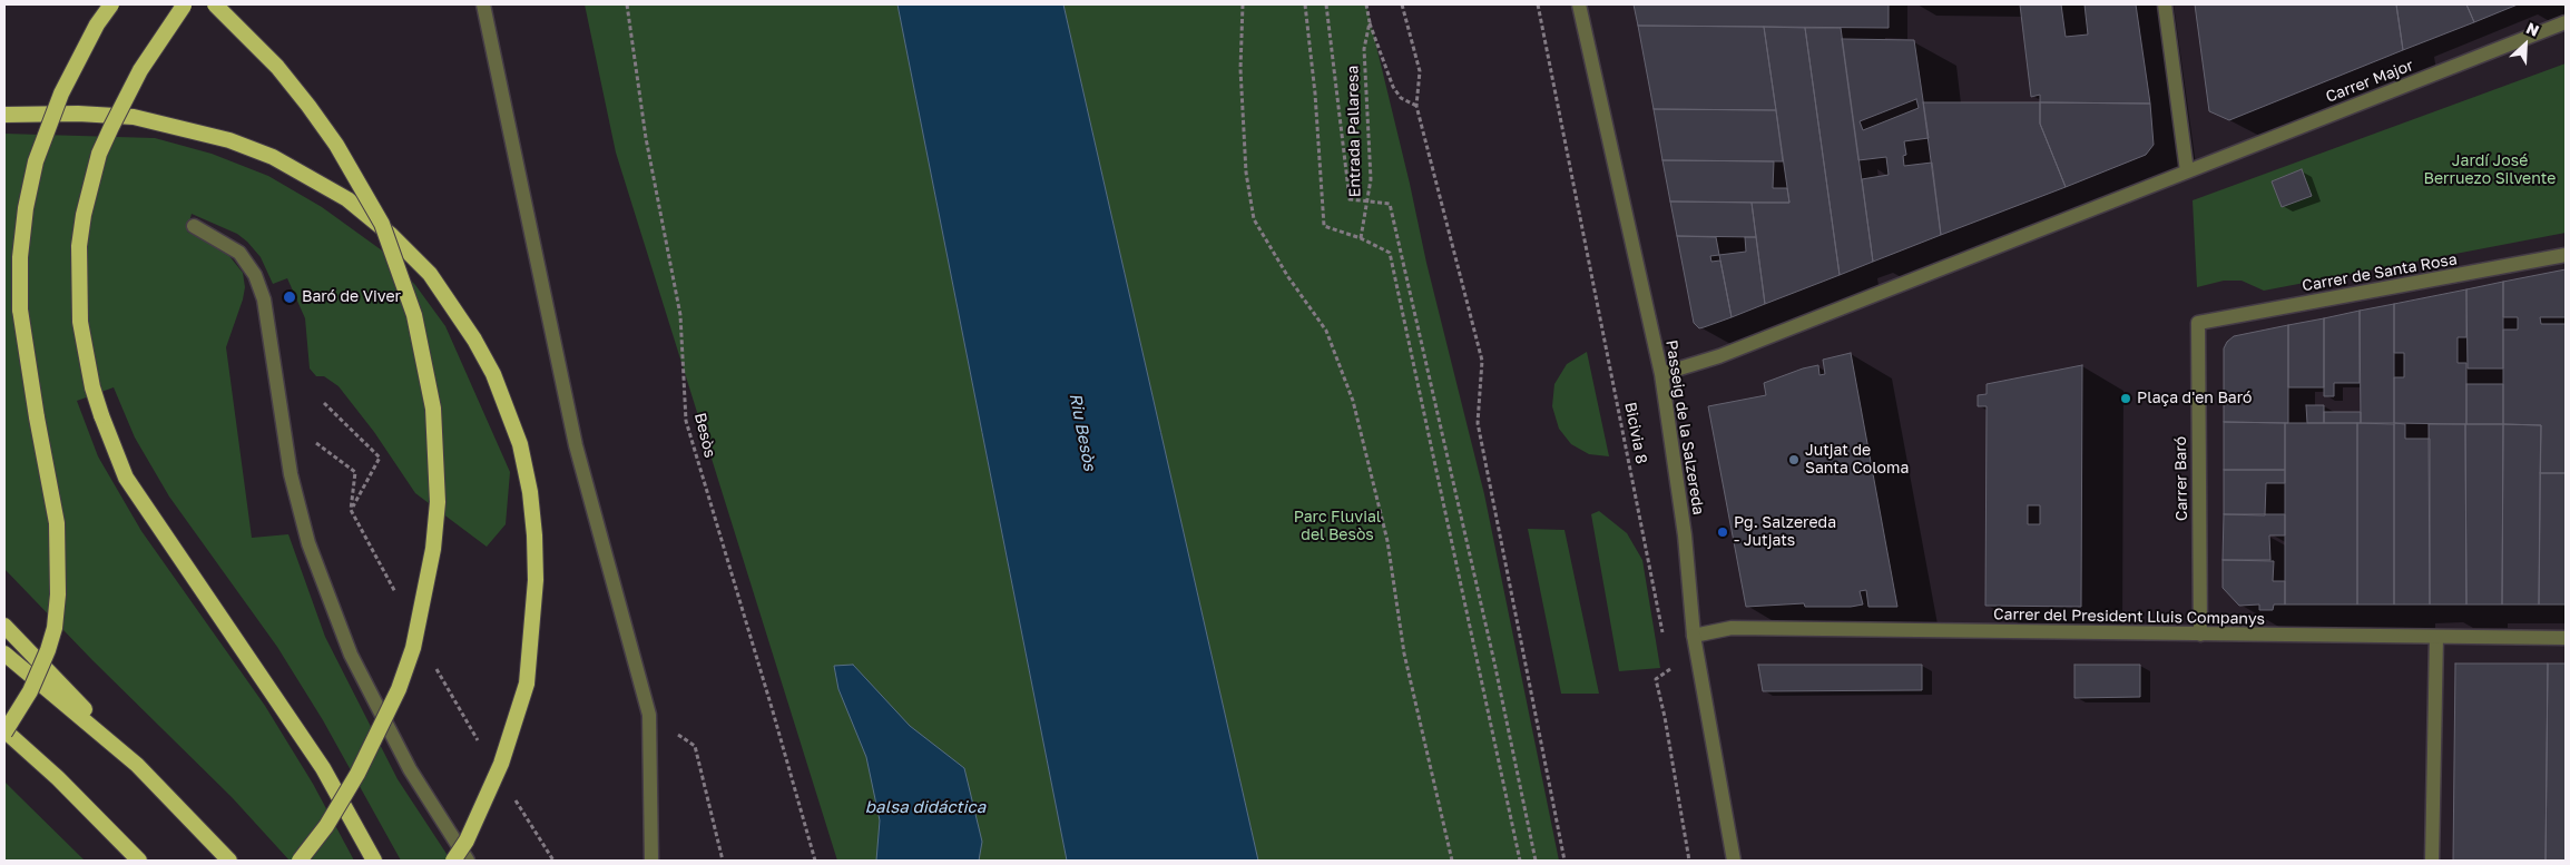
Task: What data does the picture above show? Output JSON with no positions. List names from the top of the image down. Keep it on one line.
{"streets":{"street":["Carrer Major","Carrer de Santa Rosa","Passeig de la Salzereda","Carrer Baró","Carrer del President Lluis Companys"],"path":["Entrada Pallaresa","Bicivia 8","Besòs"]},"crossings":[["Carrer de Santa Rosa","Carrer Baró"],["Passeig de la Salzereda","Carrer del President Lluis Companys"],["Carrer Baró","Carrer del President Lluis Companys"]],"water":["Riu Besòs","balsa didáctica"],"parks":["Jardí José Berruezo Silvente","Parc Fluvial del Besòs"],"places":["Baró de Viver","Plaça d'en Baró","Jutjat de Santa Coloma","Pg. Salzereda - Jutjats"],"north":"top right"}
